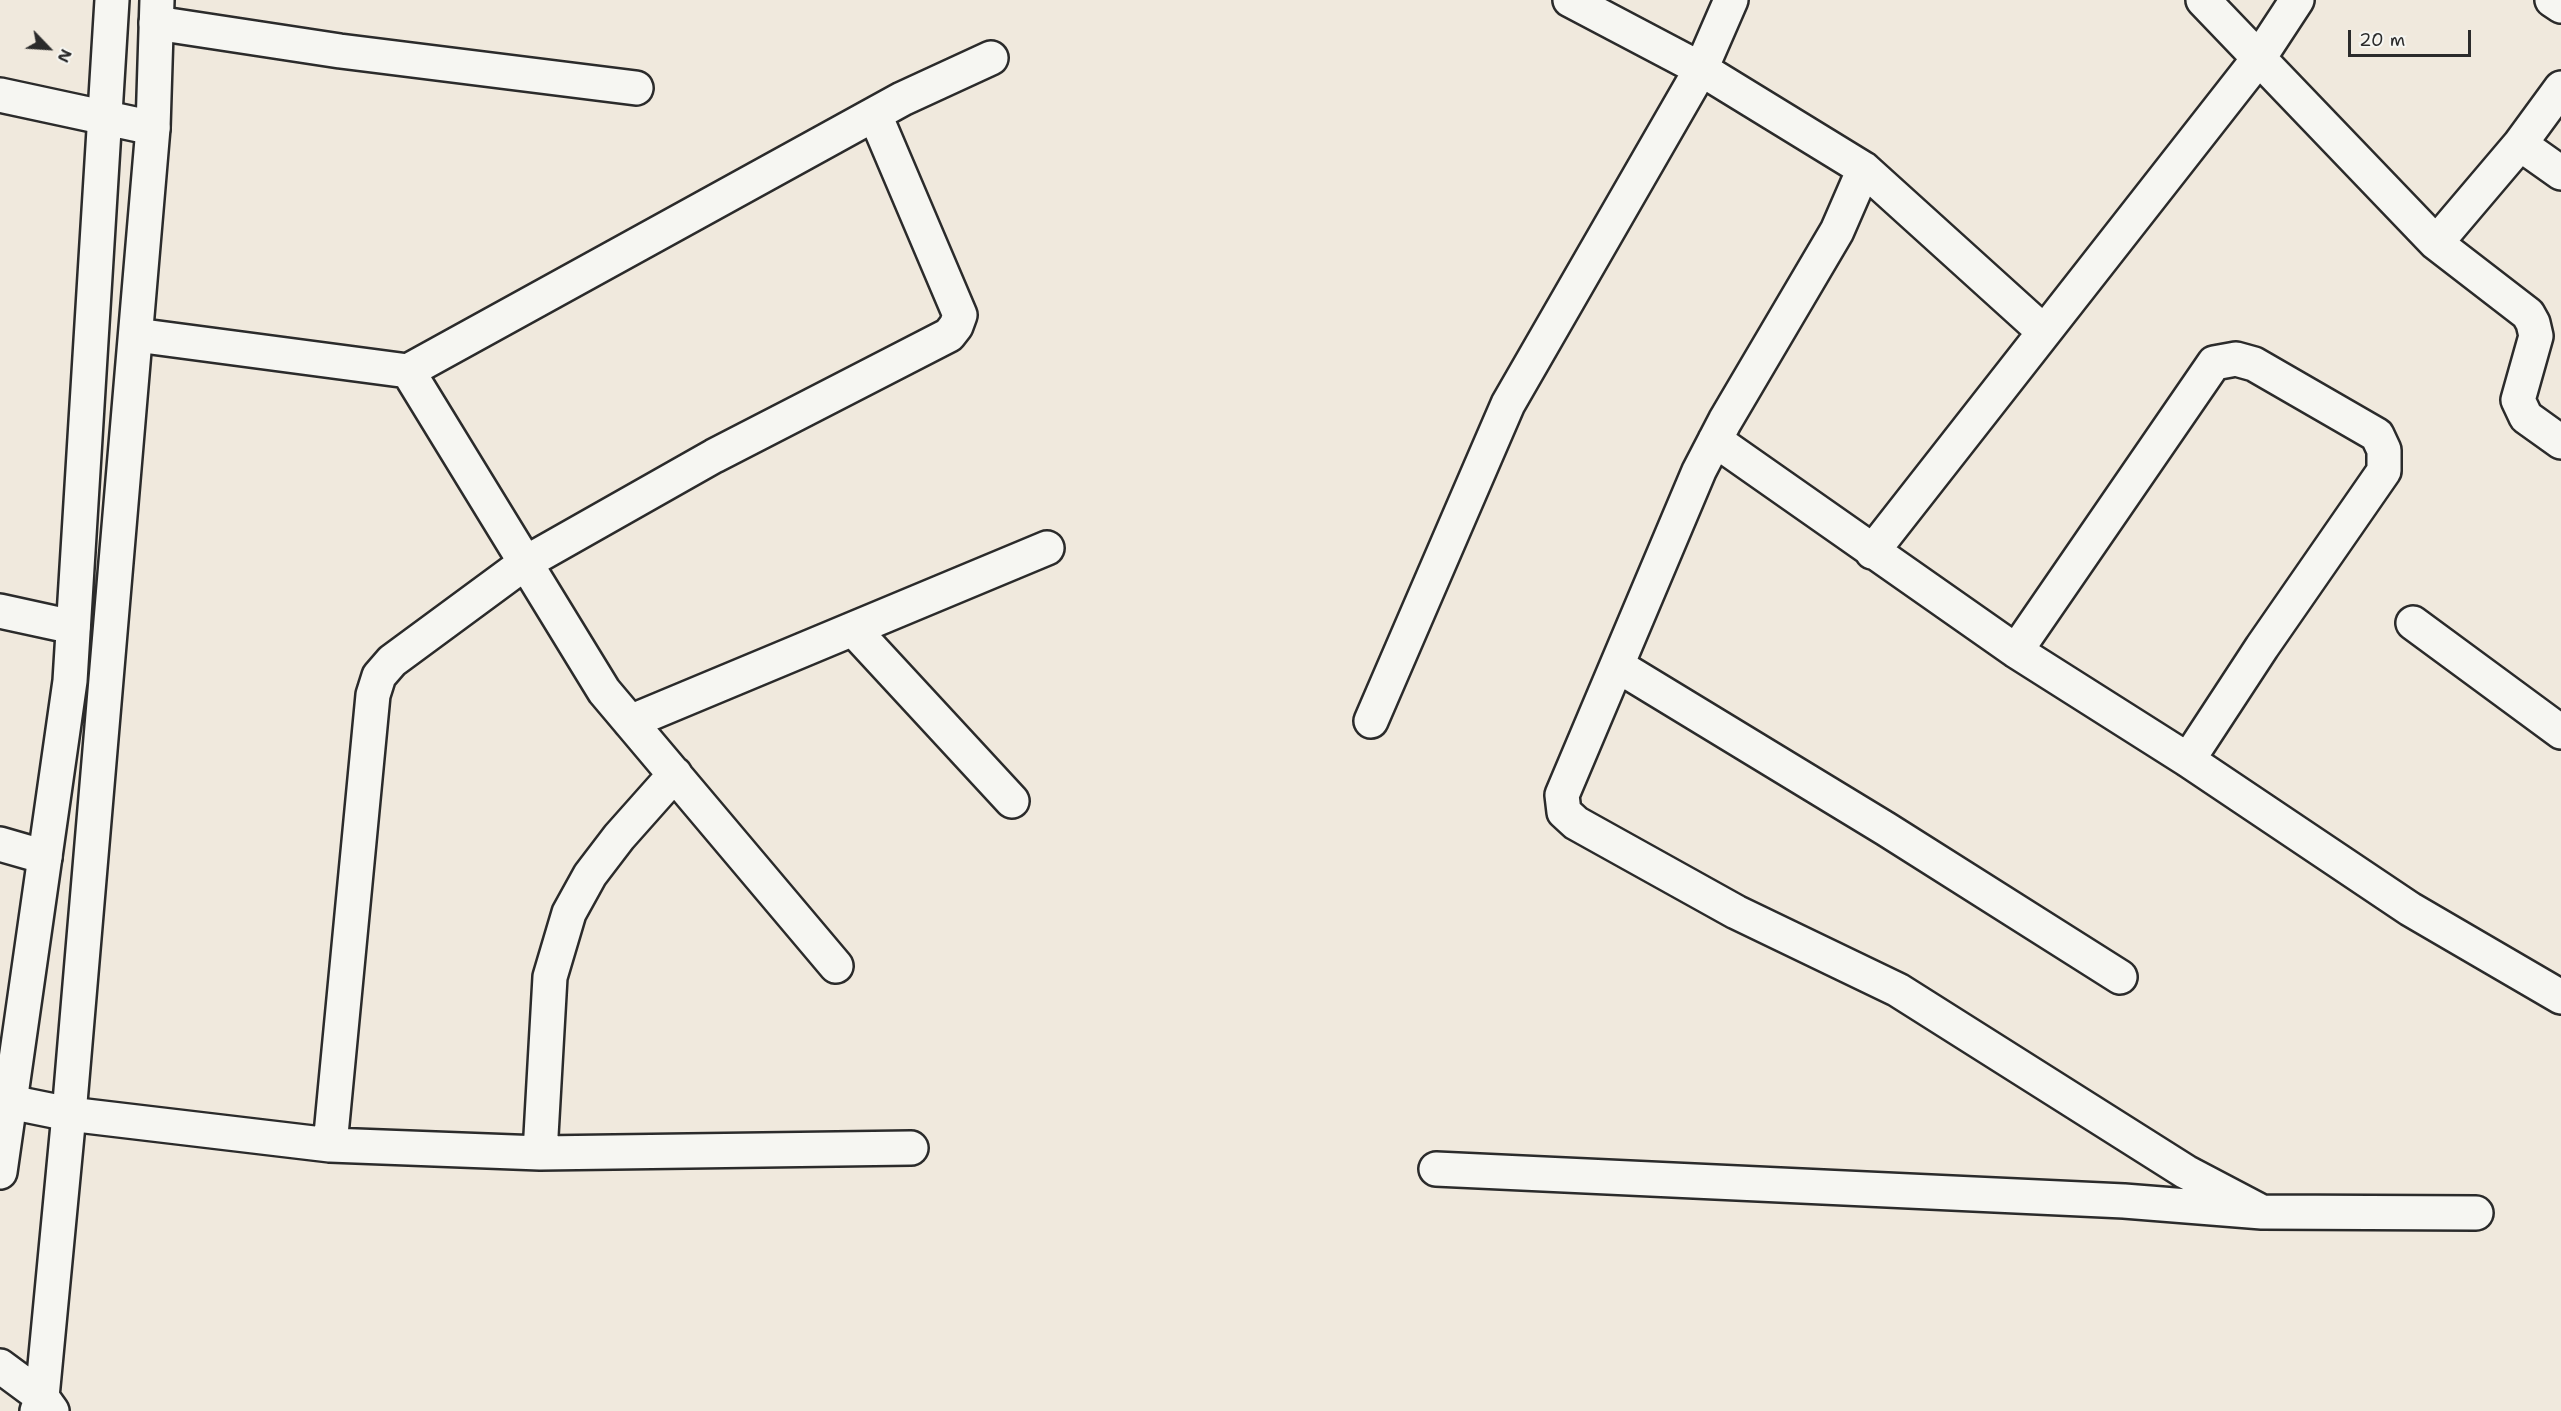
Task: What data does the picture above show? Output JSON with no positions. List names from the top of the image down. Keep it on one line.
{"scale_bar":"20 m","north":"bottom right"}
